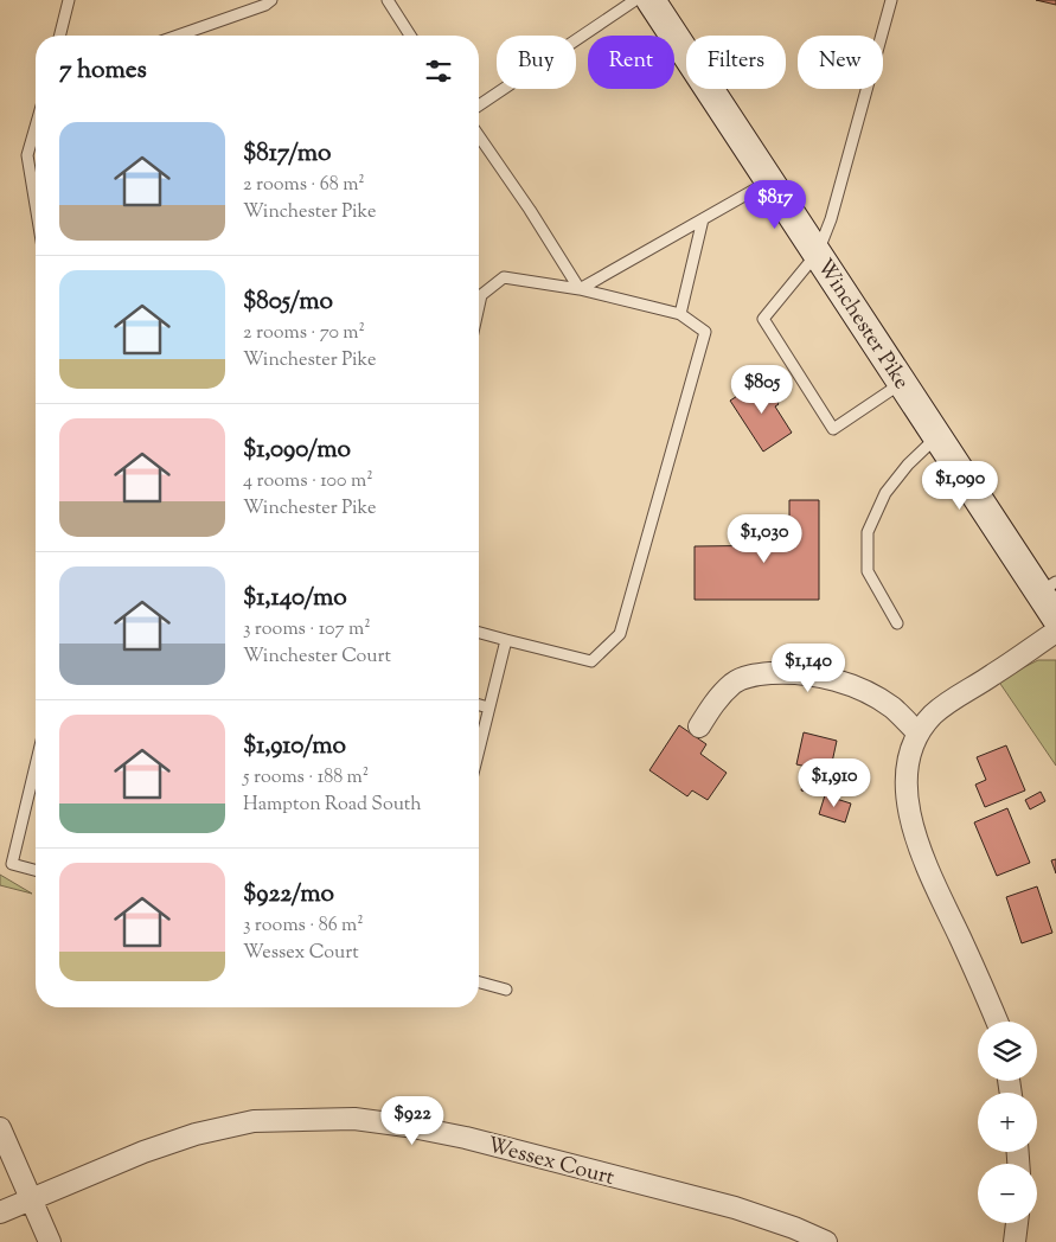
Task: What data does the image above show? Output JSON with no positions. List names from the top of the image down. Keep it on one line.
{"streets":{"main road":["Winchester Pike"],"street":["Wessex Court"]},"page":{"chip":["Buy","Rent","Filters","New"],"heading":"7 homes","list":[{"name":"$817/mo","note":"2 rooms · 68 m² · Winchester Pike"},{"name":"$805/mo","note":"2 rooms · 70 m² · Winchester Pike"},{"name":"$1,090/mo","note":"4 rooms · 100 m² · Winchester Pike"},{"name":"$1,140/mo","note":"3 rooms · 107 m² · Winchester Court"},{"name":"$1,910/mo","note":"5 rooms · 188 m² · Hampton Road South"},{"name":"$922/mo","note":"3 rooms · 86 m² · Wessex Court"}],"price":["$817","$805","$1,090","$1,030","$1,140","$1,910","$922"],"map_buttons":["+","−"]}}
